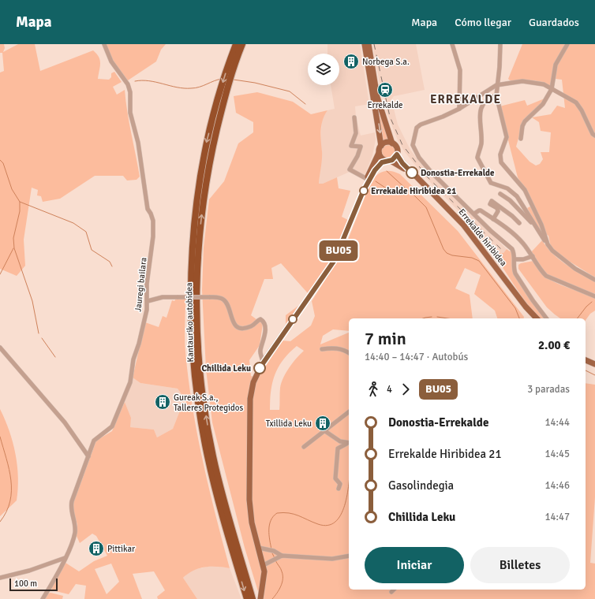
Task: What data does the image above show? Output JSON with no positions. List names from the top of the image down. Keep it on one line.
{"streets":{"highway":["Kantauriko autobidea"],"main road":["Errekalde hiribidea"],"street":["Jauregi bailara"]},"districts":["ERREKALDE"],"places":{"building":["Norbega S.a.","Gureak S.a., Talleres Protegidos","Txillida Leku","Pittikar"],"station":["Errekalde"],"other":["Donostia-Errekalde","Errekalde Hiribidea 21","Chillida Leku"]},"lines":["bus line BU05"],"scale_bar":"100 m","page":{"header":"Mapa","nav":["Mapa","Cómo llegar","Guardados"],"on_map":"BU05","heading":["7 min","14:40 – 14:47 · Autobús","2.00 €"],"legs":["4","BU05","3 paradas"],"list":[{"name":"Donostia-Errekalde","value":"14:44"},{"name":"Errekalde Hiribidea 21","value":"14:45"},{"name":"Gasolindegia","value":"14:46"},{"name":"Chillida Leku","value":"14:47"}],"buttons":["Iniciar","Billetes"],"scale":"100 m"}}
